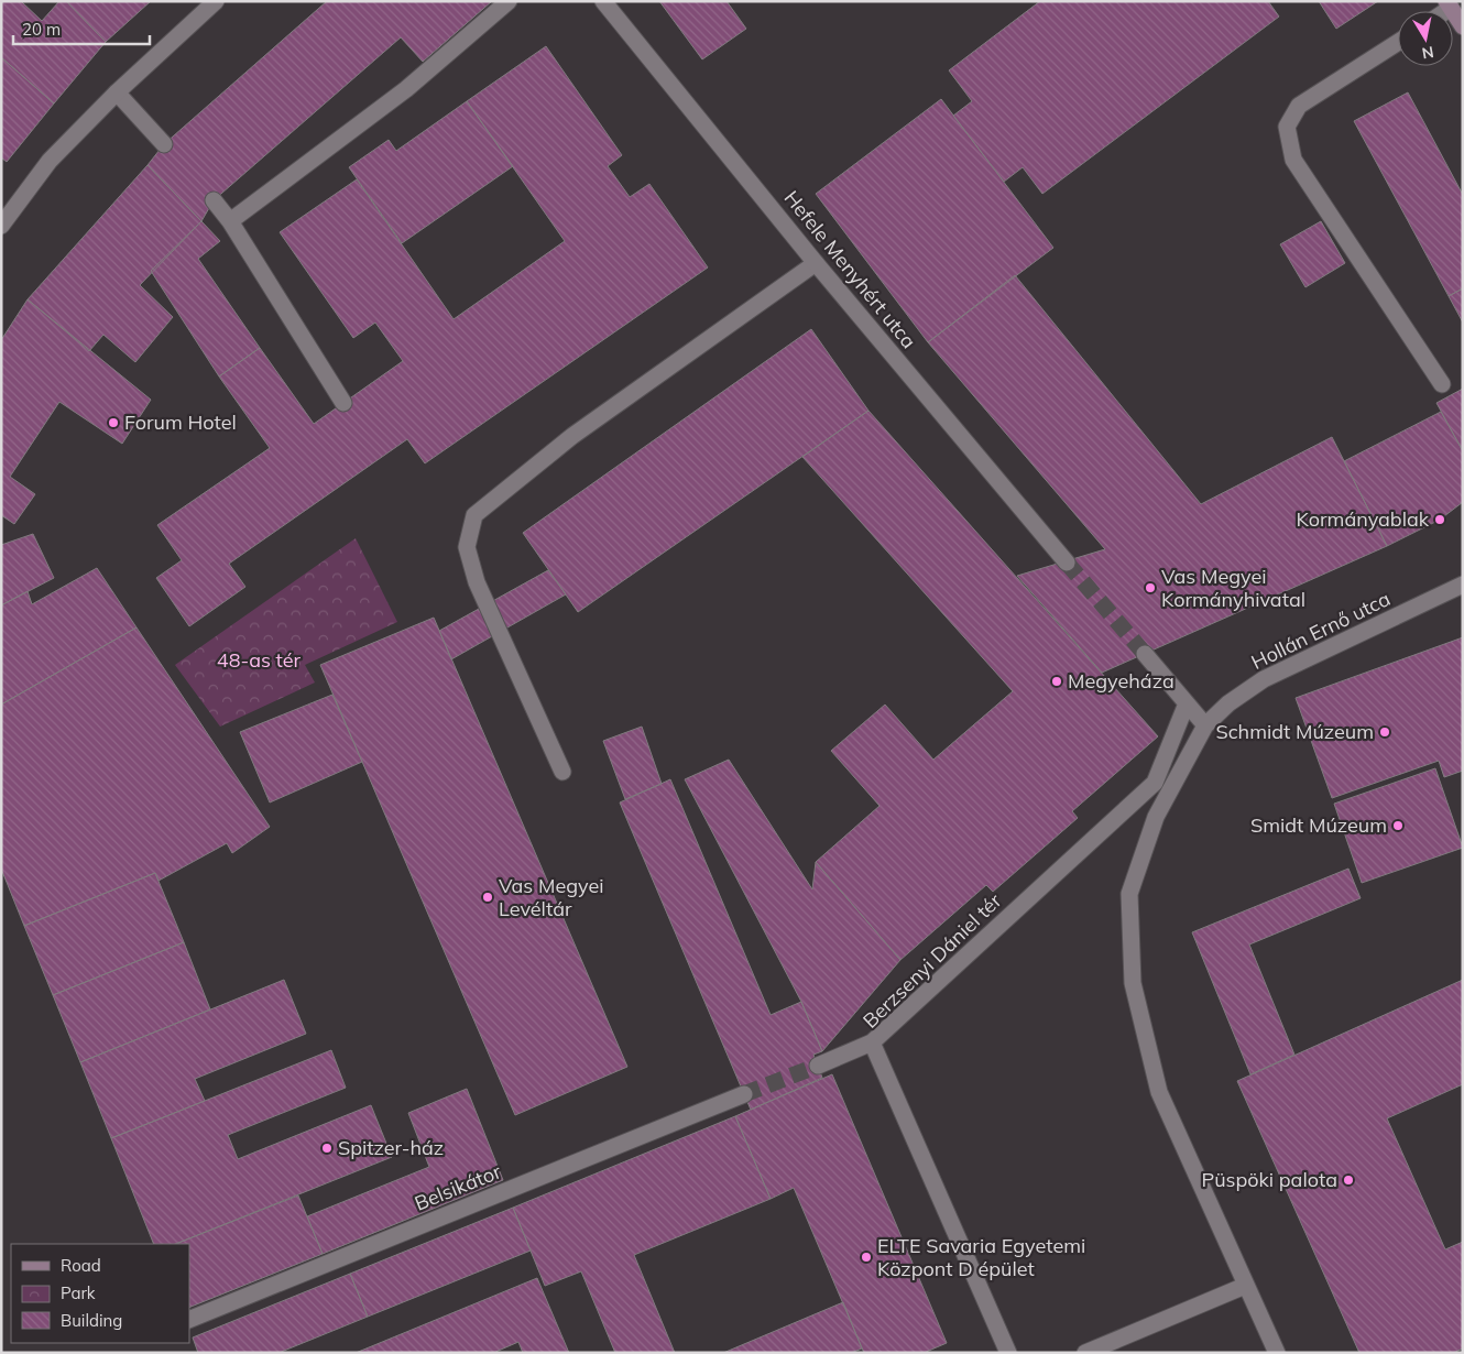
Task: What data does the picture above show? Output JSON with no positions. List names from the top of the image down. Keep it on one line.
{"streets":{"street":["Hefele Menyhért utca","Hollán Ernő utca","Berzsenyi Dániel tér","Belsikátor"]},"parks":["48-as tér"],"places":["Forum Hotel","Kormányablak","Vas Megyei Kormányhivatal","Megyeháza","Schmidt Múzeum","Smidt Múzeum","Vas Megyei Levéltár","Spitzer-ház","Püspöki palota","ELTE Savaria Egyetemi Központ D épület"],"legend":["Road","Park","Building"],"scale_bar":"20 m","north":"bottom"}
